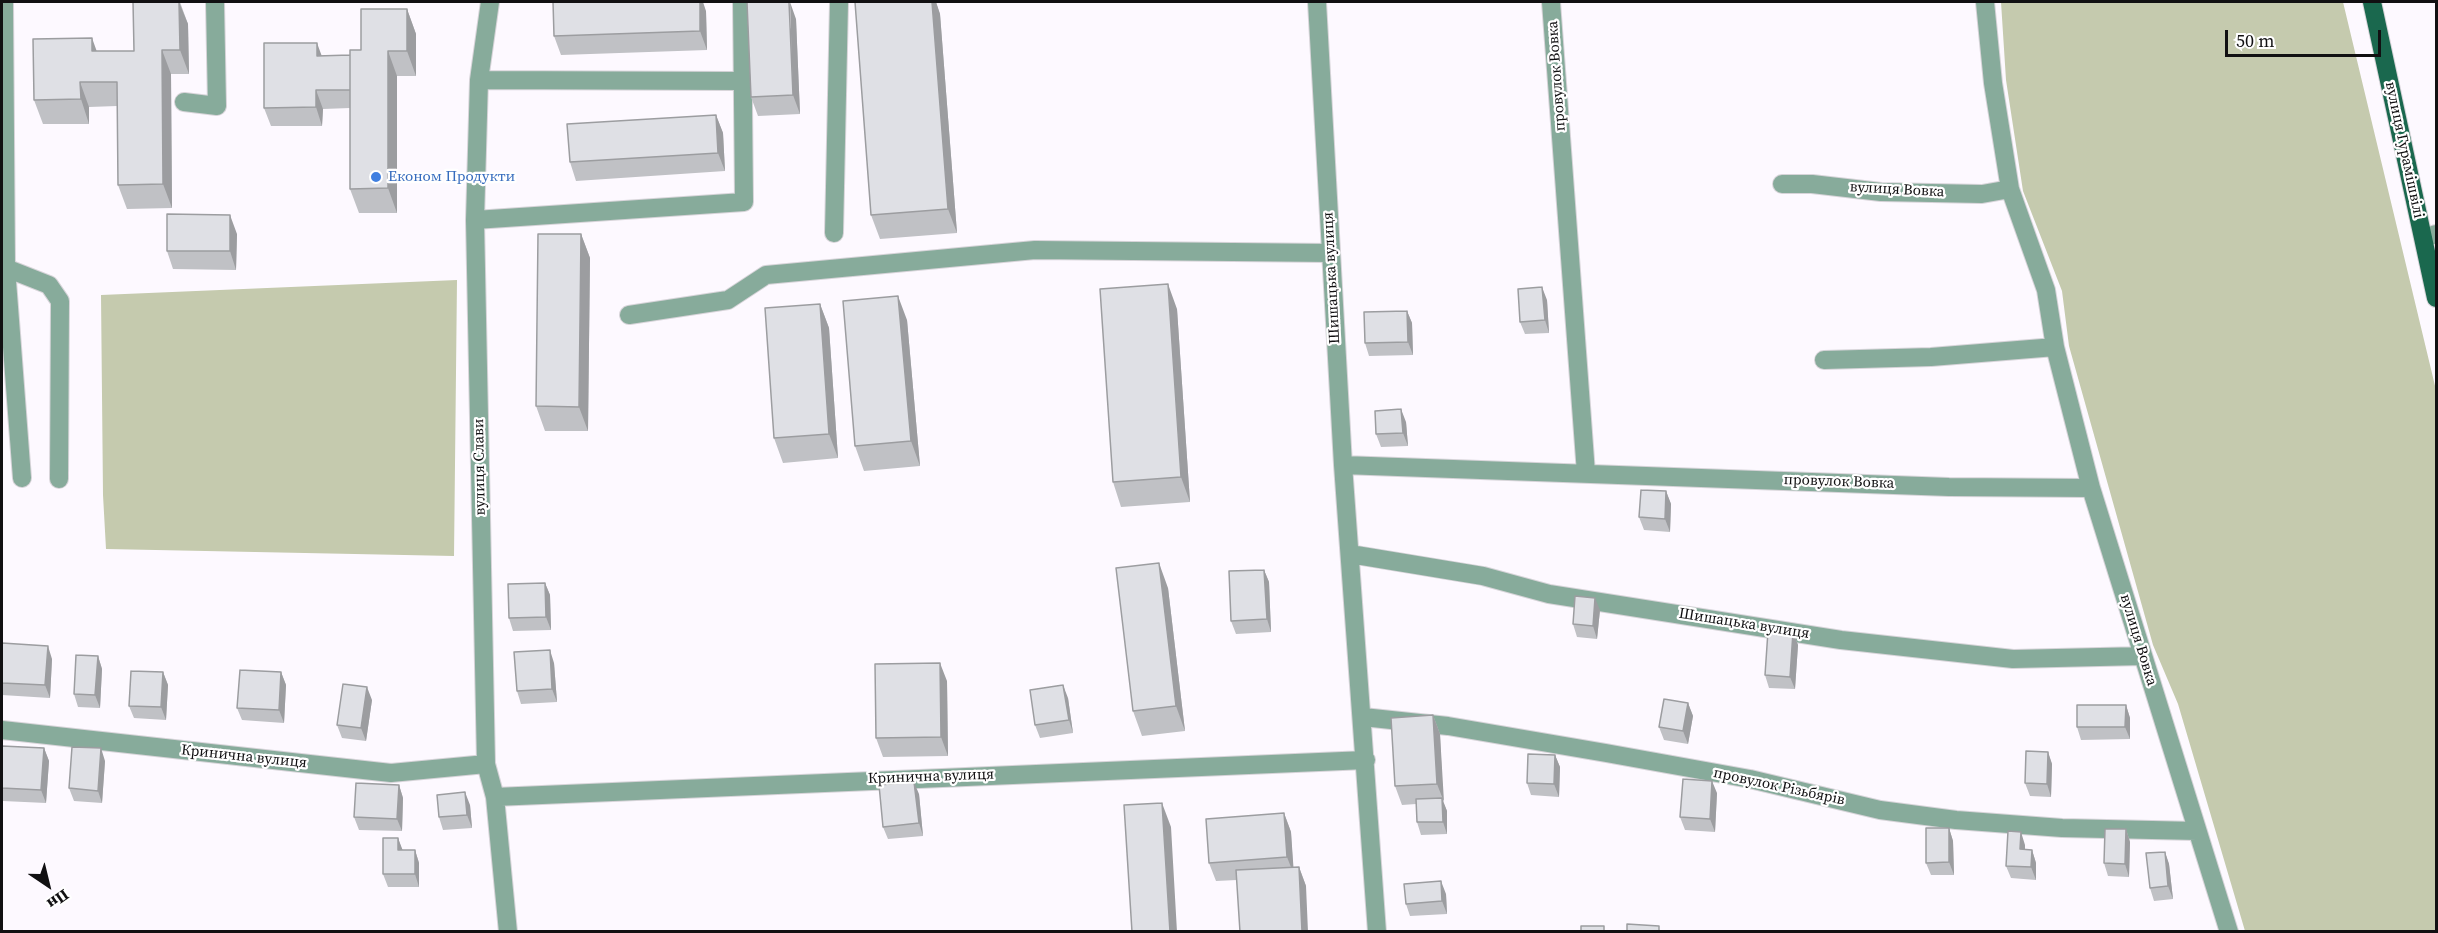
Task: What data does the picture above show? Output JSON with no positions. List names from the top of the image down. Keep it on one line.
{"streets":{"main road":["вулиця Гурамішвілі"],"street":["провулок Вовка","вулиця Вовка","Шишацька вулиця","вулиця Слави","Кринична вулиця","провулок Різьбярів"]},"crossings":[["провулок Вовка","вулиця Вовка"],["провулок Вовка","Шишацька вулиця"],["вулиця Вовка","Шишацька вулиця"],["вулиця Вовка","провулок Різьбярів"],["Шишацька вулиця","Кринична вулиця"],["Шишацька вулиця","провулок Різьбярів"],["вулиця Слави","Кринична вулиця"]],"places":["Економ Продукти"],"scale_bar":"50 m","north":"bottom right"}
